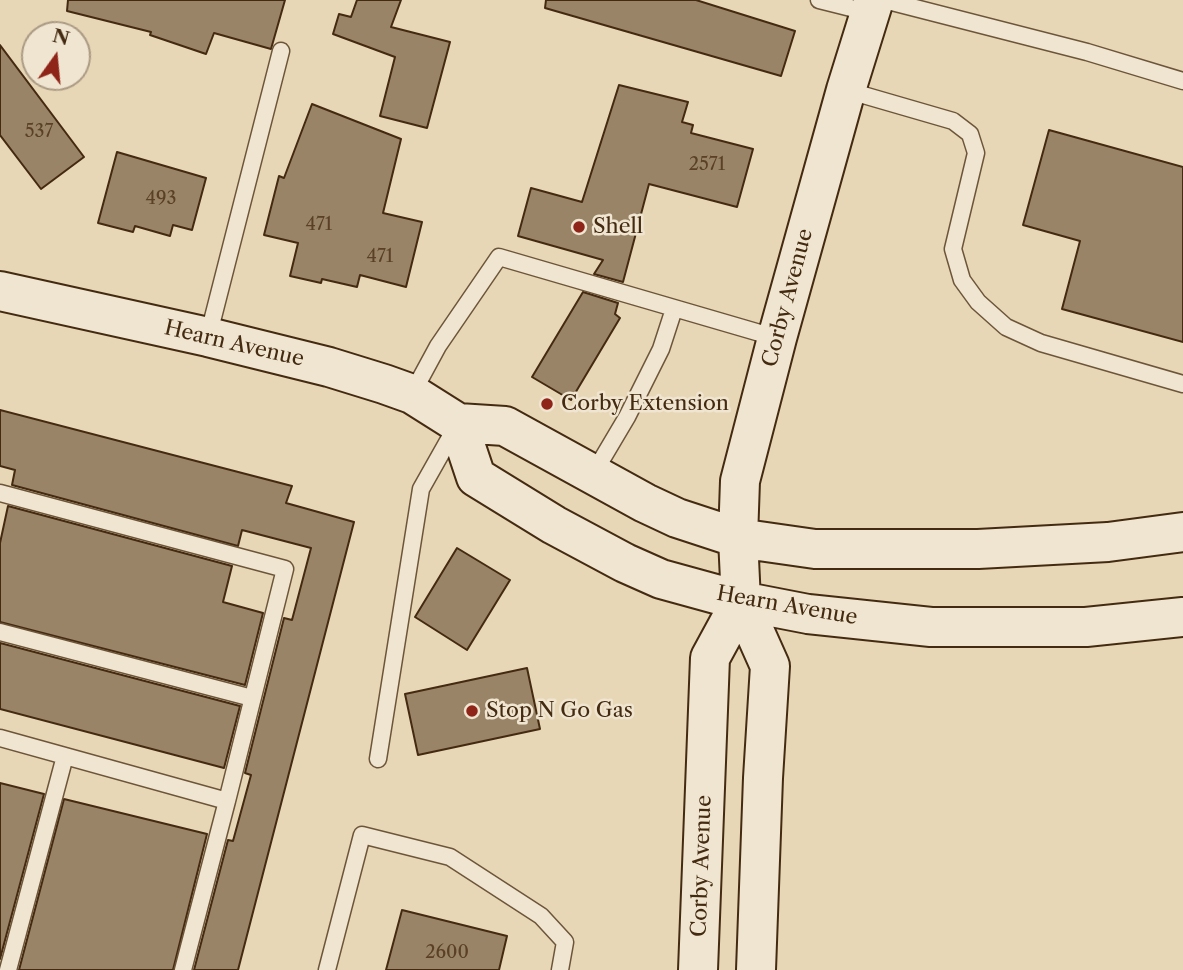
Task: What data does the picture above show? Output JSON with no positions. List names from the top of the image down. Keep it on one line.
{"streets":{"main road":["Corby Avenue","Hearn Avenue"]},"crossings":[["Corby Avenue","Hearn Avenue"]],"places":["Shell","Corby Extension","Stop N Go Gas"],"house_numbers":["537","2571","493","471","471","2600"],"north":"top"}
